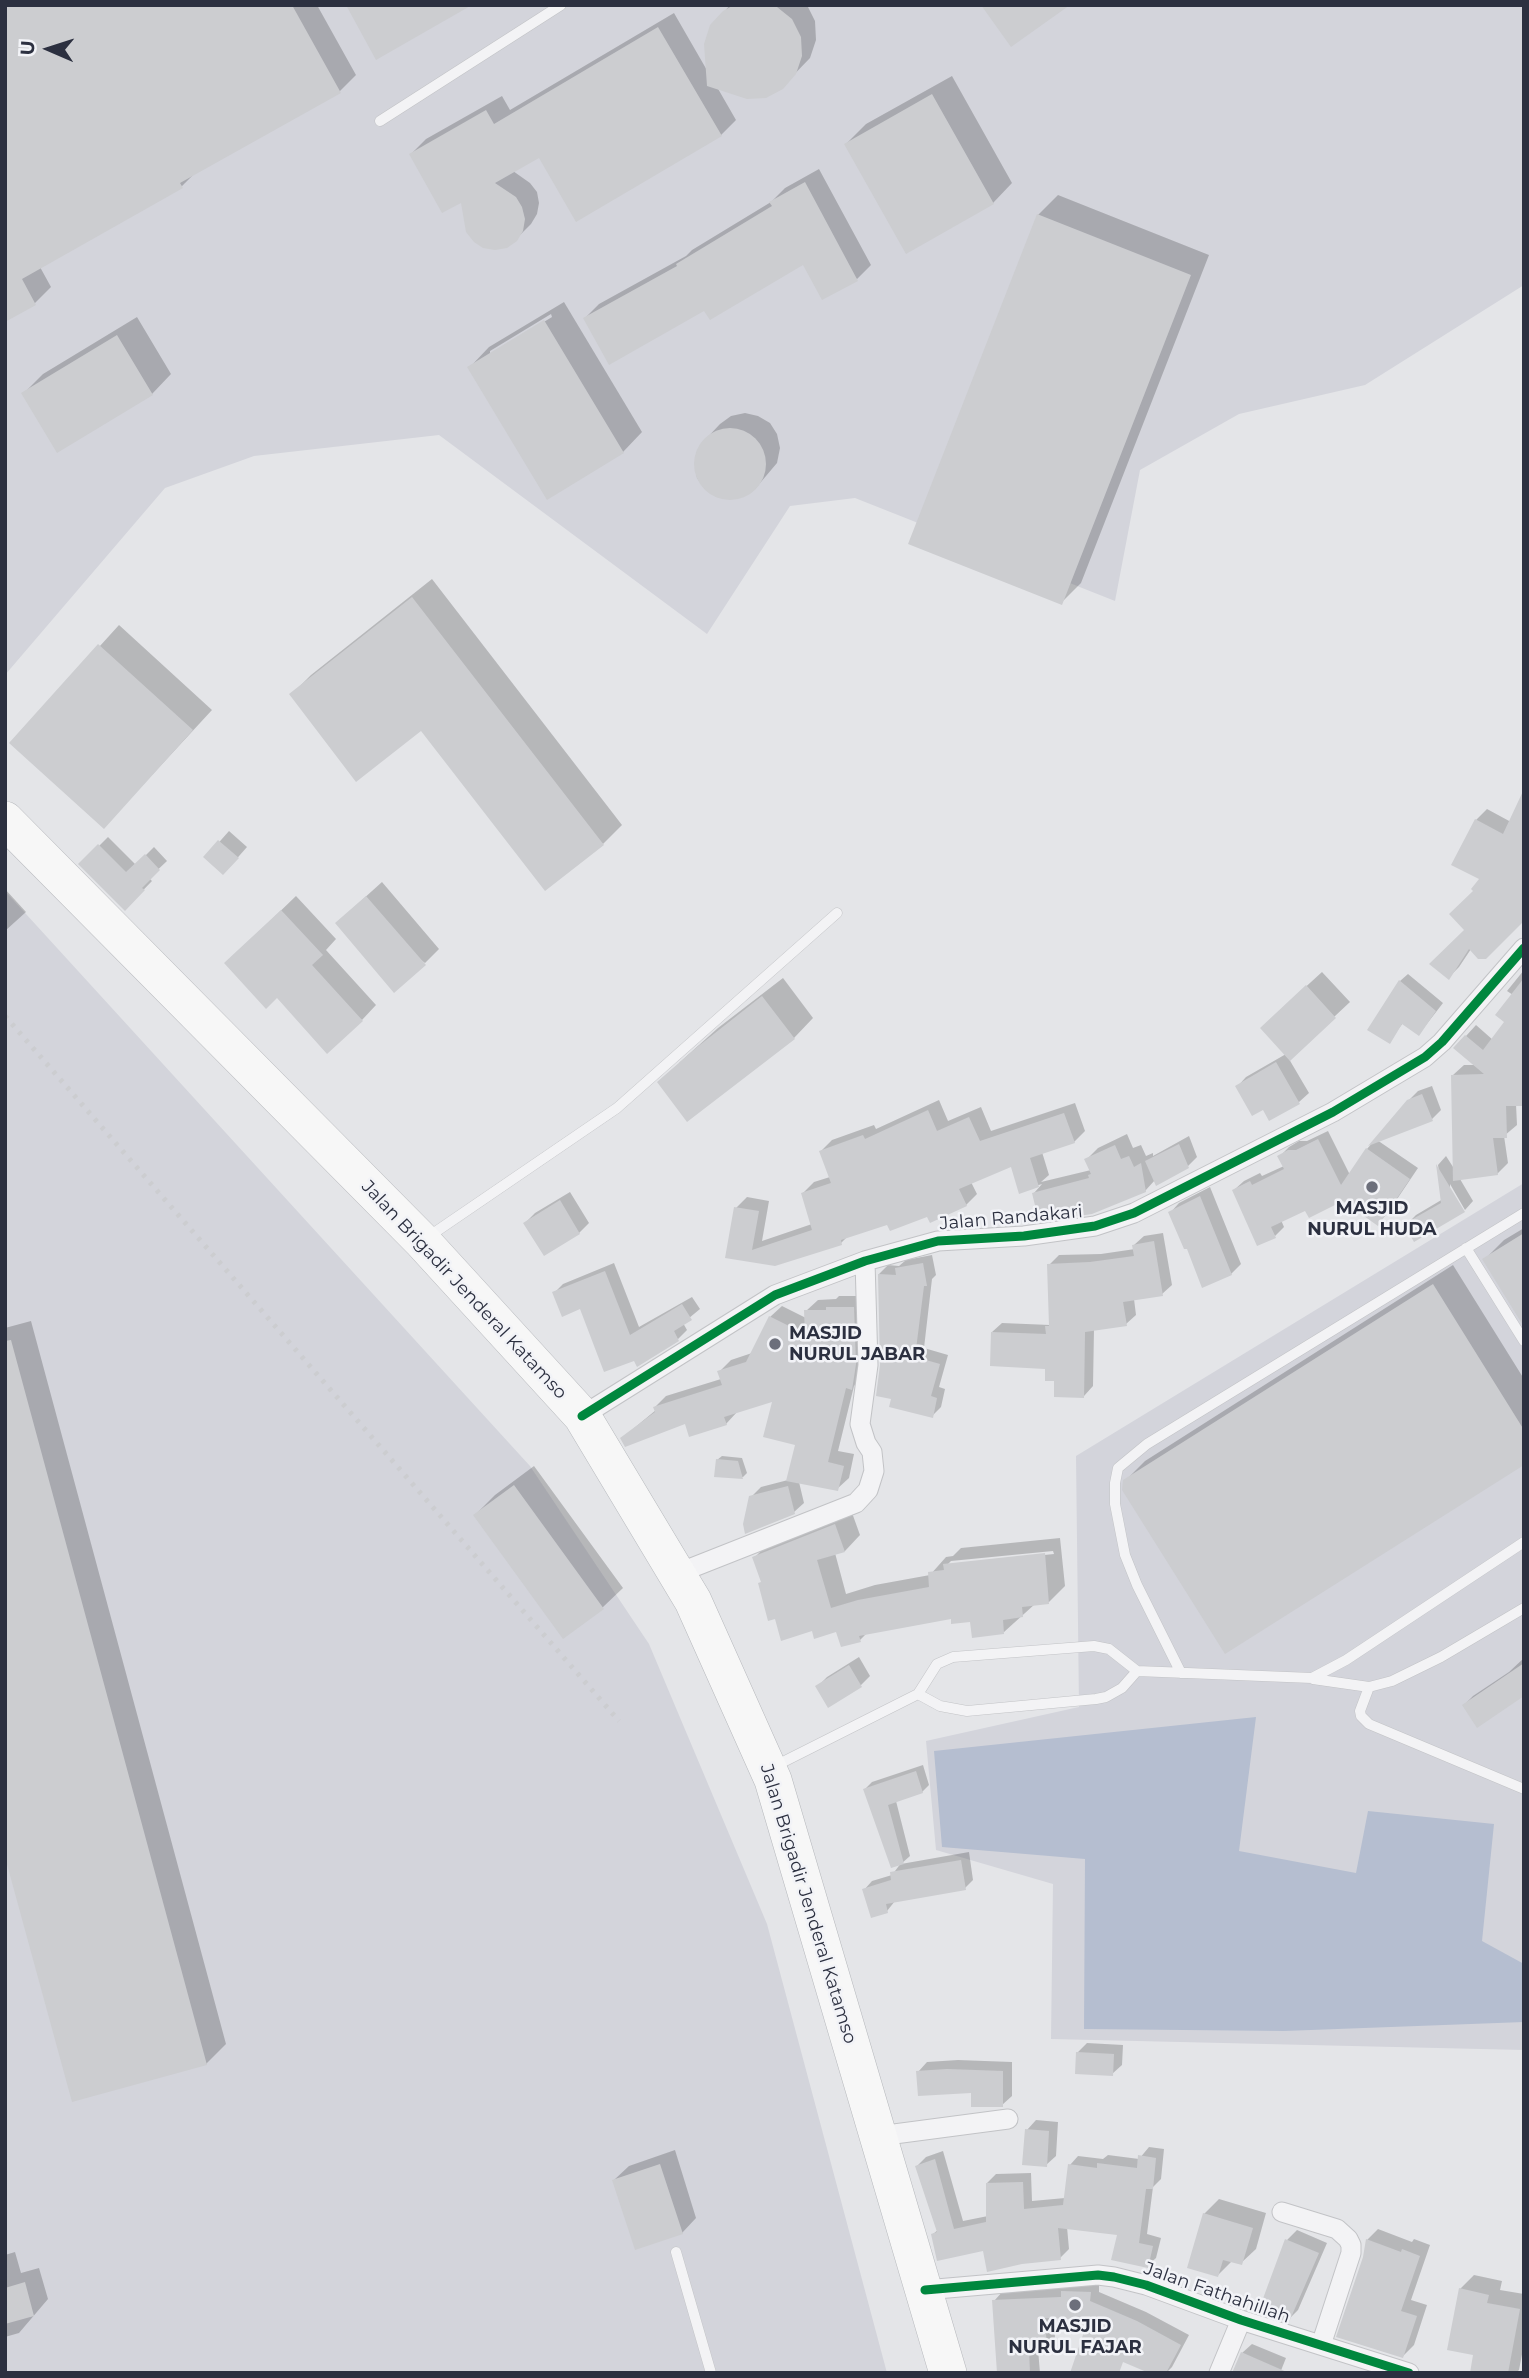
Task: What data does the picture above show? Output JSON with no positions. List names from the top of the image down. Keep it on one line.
{"streets":{"highway":["Jalan Brigadir Jenderal Katamso"],"street":["Jalan Randakari","Jalan Fathahillah"]},"crossings":[["Jalan Randakari","Jalan Brigadir Jenderal Katamso"],["Jalan Brigadir Jenderal Katamso","Jalan Fathahillah"]],"places":["MASJID NURUL HUDA","MASJID NURUL JABAR","MASJID NURUL FAJAR"],"north":"left"}
